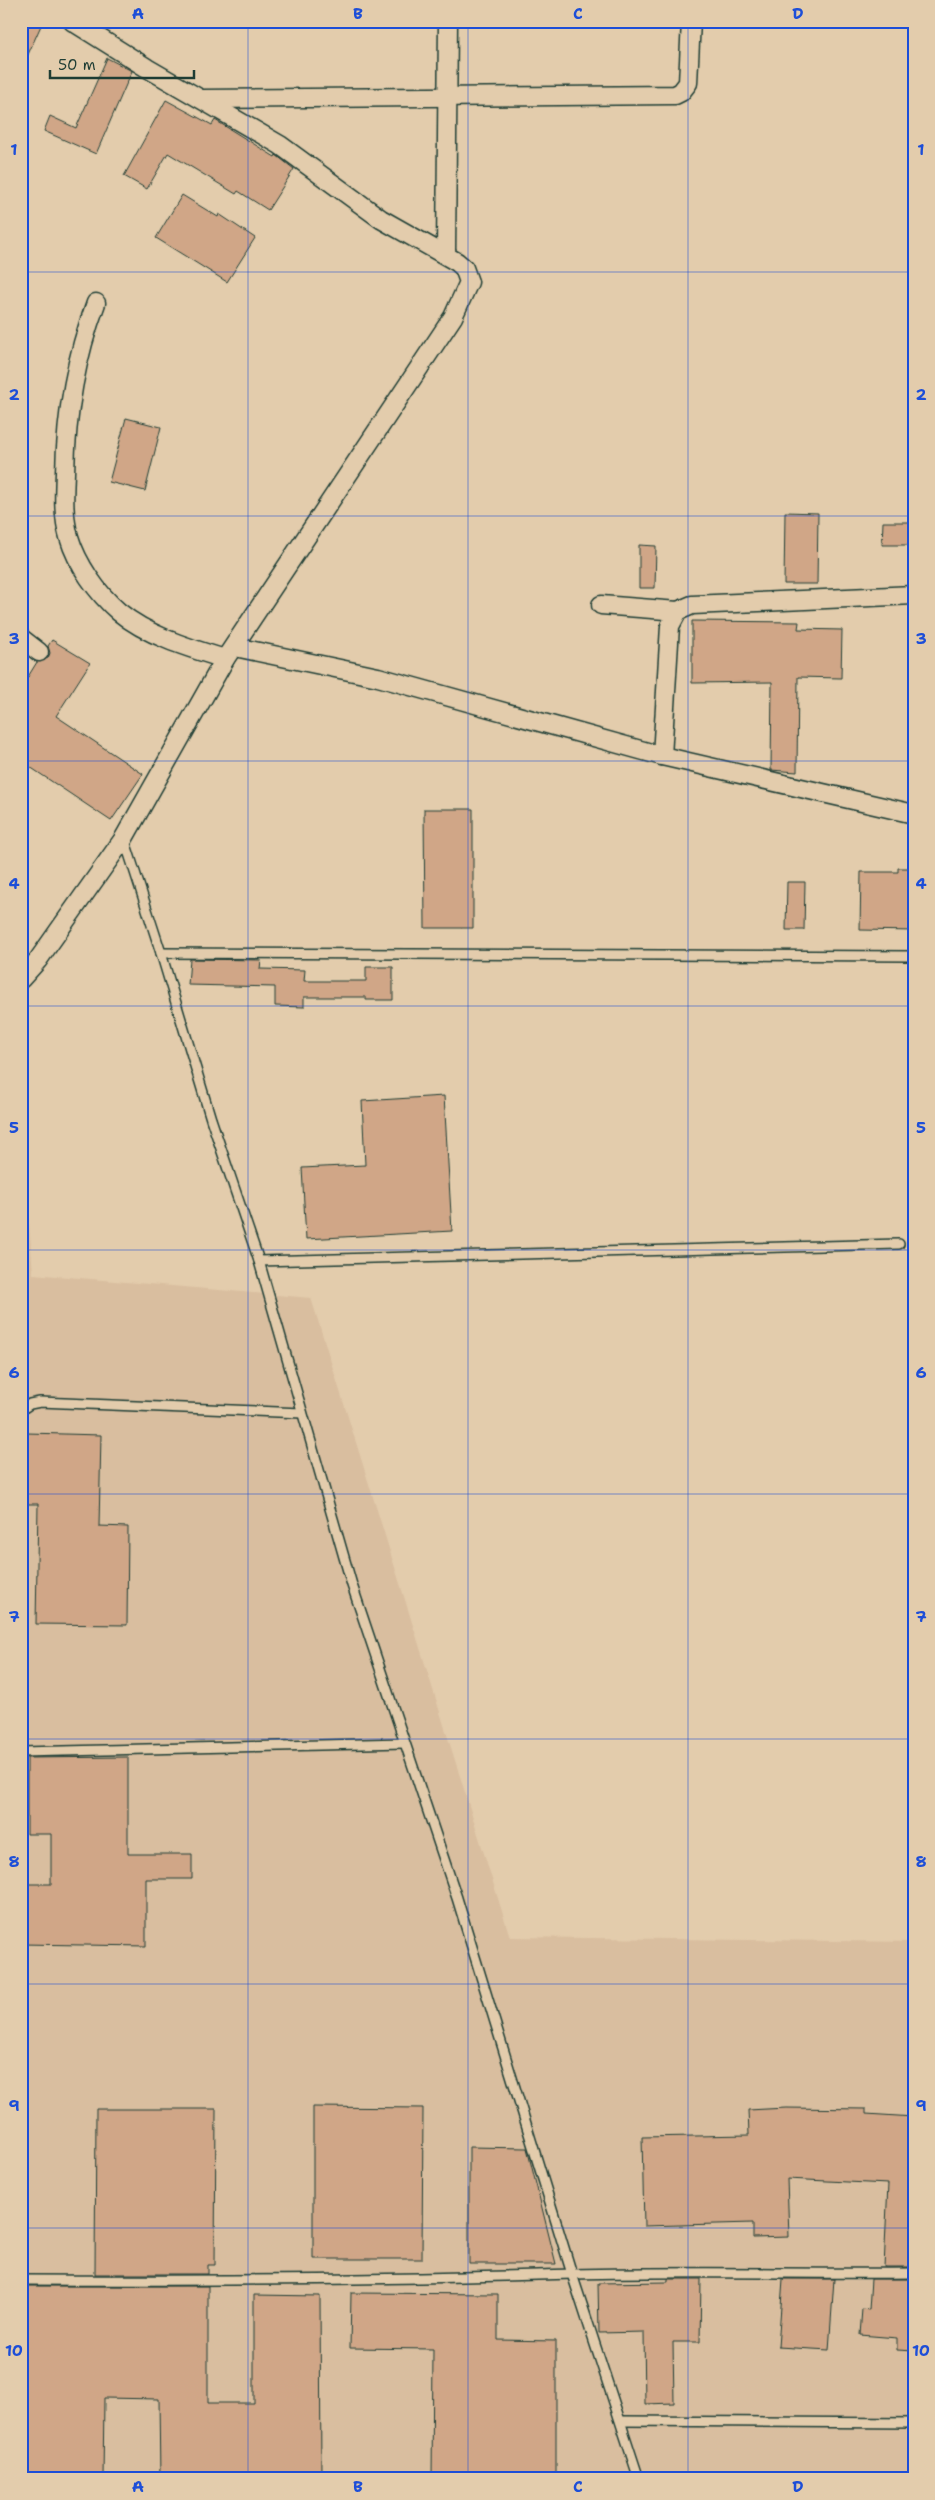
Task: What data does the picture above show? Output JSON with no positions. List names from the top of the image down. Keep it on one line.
{"scale_bar":"50 m","grid":{"columns":["A","B","C","D"],"rows":["1","2","3","4","5","6","7","8","9","10"]}}
